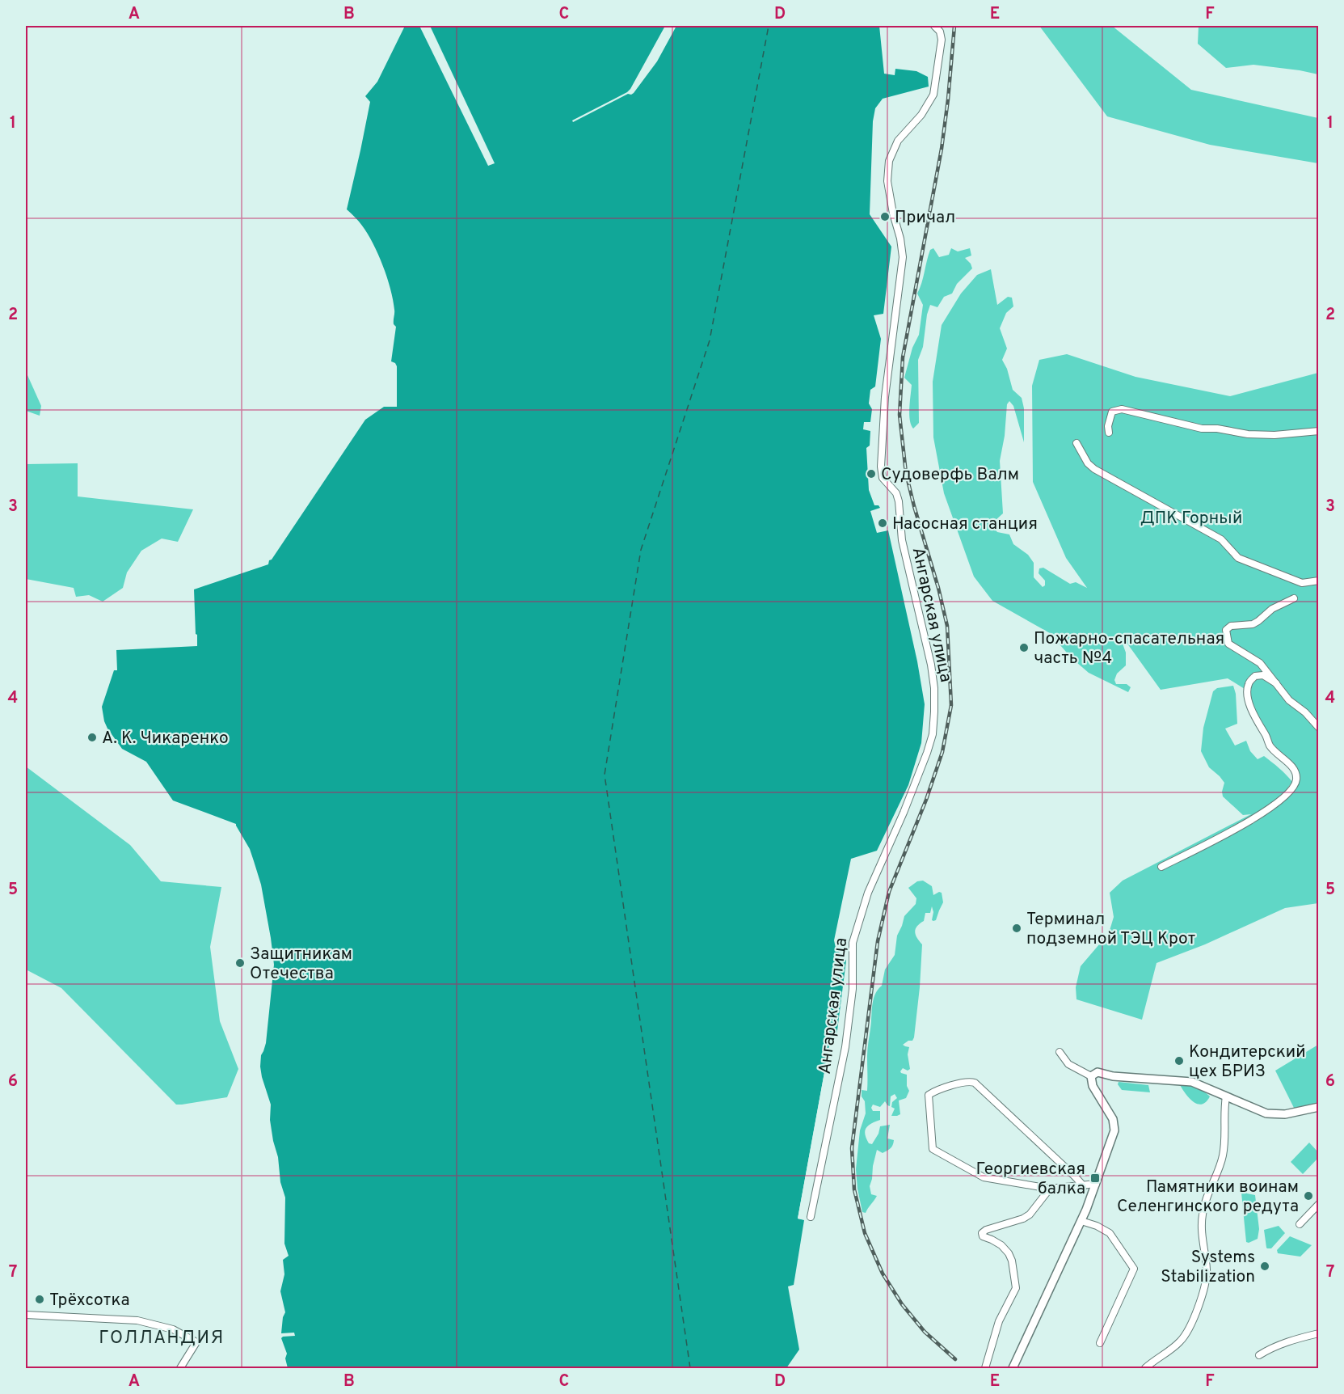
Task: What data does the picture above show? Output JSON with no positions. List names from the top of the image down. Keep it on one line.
{"streets":{"street":["Ангарская улица"]},"districts":["ГОЛЛАНДИЯ"],"parks":["ДПК Горный"],"places":{"other":["Причал","Судоверфь Валм","Насосная станция","Пожарно-спасательная часть №4","А. К. Чикаренко","Терминал подземной ТЭЦ Крот","Защитникам Отечества","Кондитерский цех БРИЗ","Памятники воинам Селенгинского редута","Systems Stabilization","Трёхсотка"],"transit":["Георгиевская балка"]},"grid":{"columns":["A","B","C","D","E","F"],"rows":["1","2","3","4","5","6","7"]}}
